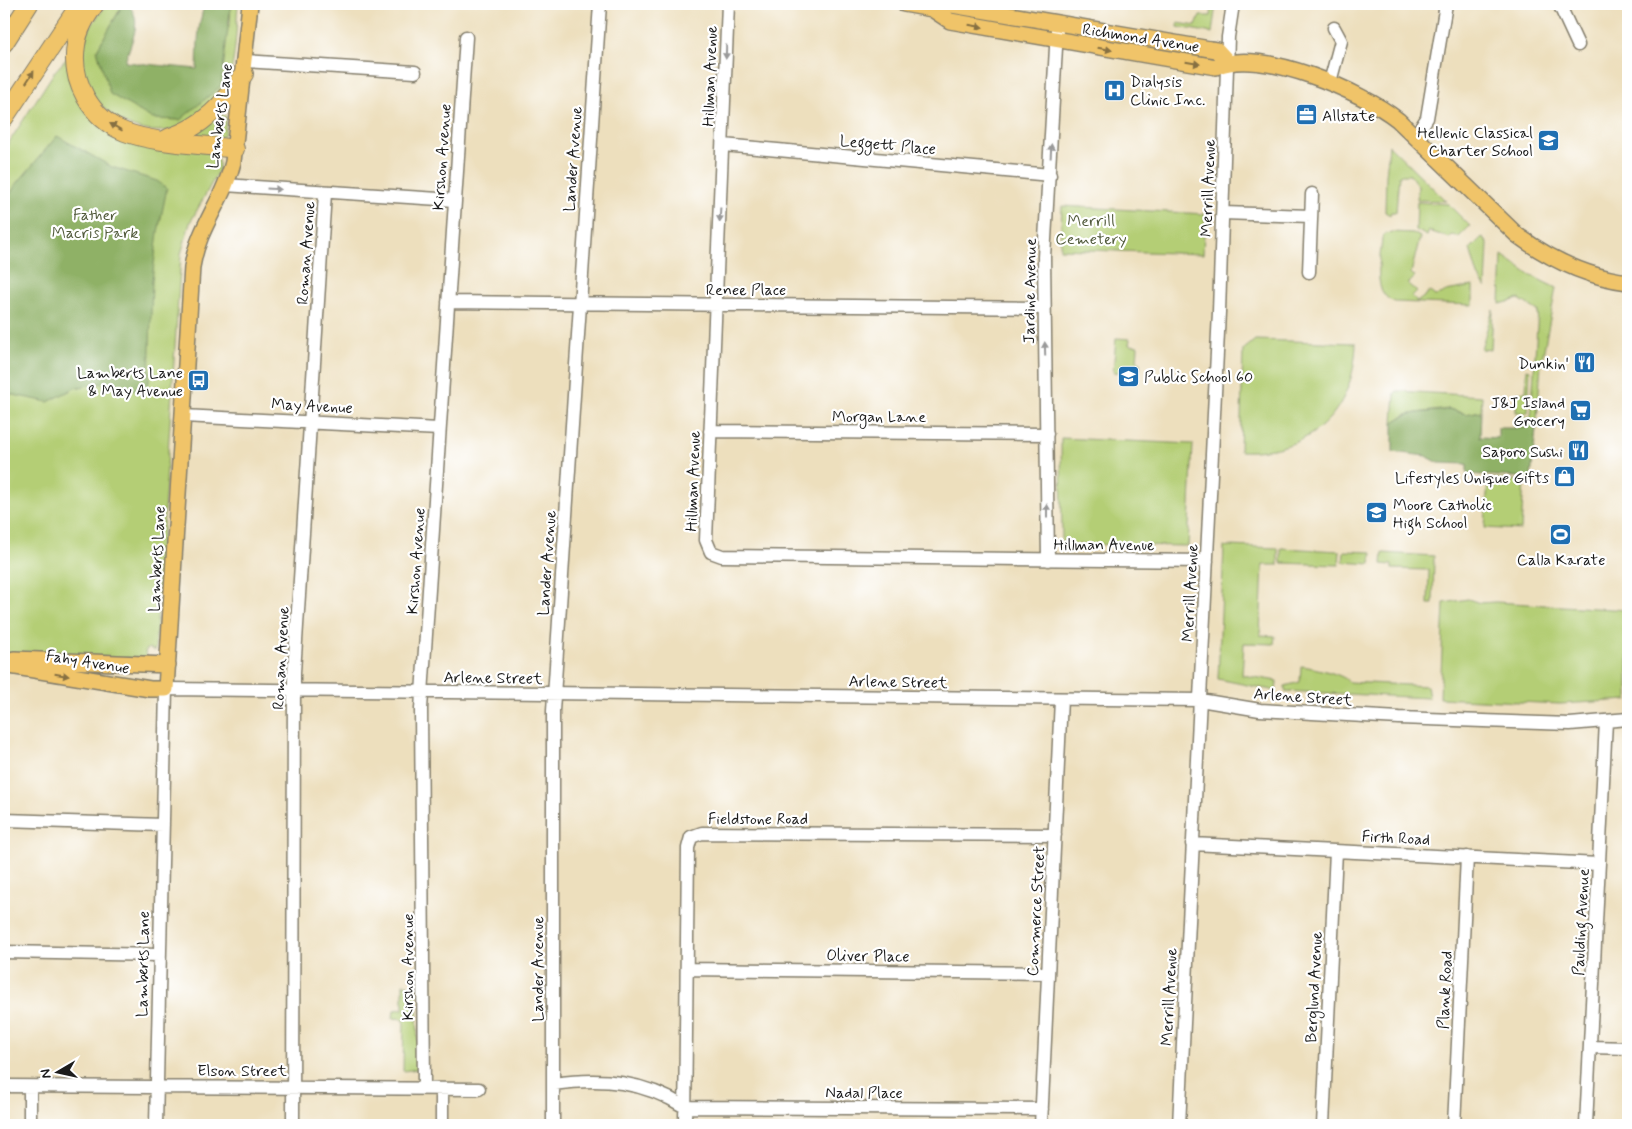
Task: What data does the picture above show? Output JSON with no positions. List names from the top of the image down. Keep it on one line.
{"streets":{"main road":["Richmond Avenue","Lamberts Lane","Fahy Avenue"],"street":["Hillman Avenue","Leggett Place","Kirshon Avenue","Lander Avenue","Merrill Avenue","Roman Avenue","Renee Place","Jardine Avenue","May Avenue","Morgan Lane","Arlene Street","Fieldstone Road","Firth Road","Commerce Street","Paulding Avenue","Oliver Place","Berglund Avenue","Plank Road","Elson Street","Nadal Place"]},"crossings":[["Richmond Avenue","Merrill Avenue"],["Richmond Avenue","Jardine Avenue"],["Hillman Avenue","Leggett Place"],["Hillman Avenue","Merrill Avenue"],["Hillman Avenue","Renee Place"],["Hillman Avenue","Jardine Avenue"],["Hillman Avenue","Morgan Lane"],["Lamberts Lane","May Avenue"],["Lamberts Lane","Fahy Avenue"],["Lamberts Lane","Arlene Street"],["Lamberts Lane","Elson Street"],["Leggett Place","Jardine Avenue"],["Kirshon Avenue","Renee Place"],["Kirshon Avenue","May Avenue"],["Kirshon Avenue","Arlene Street"],["Kirshon Avenue","Elson Street"],["Lander Avenue","Renee Place"],["Lander Avenue","Arlene Street"],["Merrill Avenue","Arlene Street"],["Merrill Avenue","Firth Road"],["Roman Avenue","May Avenue"],["Roman Avenue","Arlene Street"],["Roman Avenue","Elson Street"],["Renee Place","Jardine Avenue"],["Jardine Avenue","Morgan Lane"],["Fahy Avenue","Arlene Street"],["Arlene Street","Commerce Street"],["Arlene Street","Paulding Avenue"],["Fieldstone Road","Commerce Street"],["Fieldstone Road","Oliver Place"],["Fieldstone Road","Nadal Place"],["Firth Road","Paulding Avenue"],["Firth Road","Berglund Avenue"],["Firth Road","Plank Road"],["Commerce Street","Oliver Place"],["Commerce Street","Nadal Place"]],"one_way":["Jardine Avenue"],"parks":["Father Macris Park","Merrill Cemetery"],"places":{"hospital":["Dialysis Clinic Inc."],"office":["Allstate"],"school or university":["Hellenic Classical Charter School","Public School 60","Moore Catholic High School"],"restaurant":["Dunkin'","Saporo Sushi"],"bus stop":["Lamberts Lane & May Avenue"],"supermarket":["J&J Island Grocery"],"shop":["Lifestyles Unique Gifts"],"sports":["Calla Karate"]},"north":"left"}
